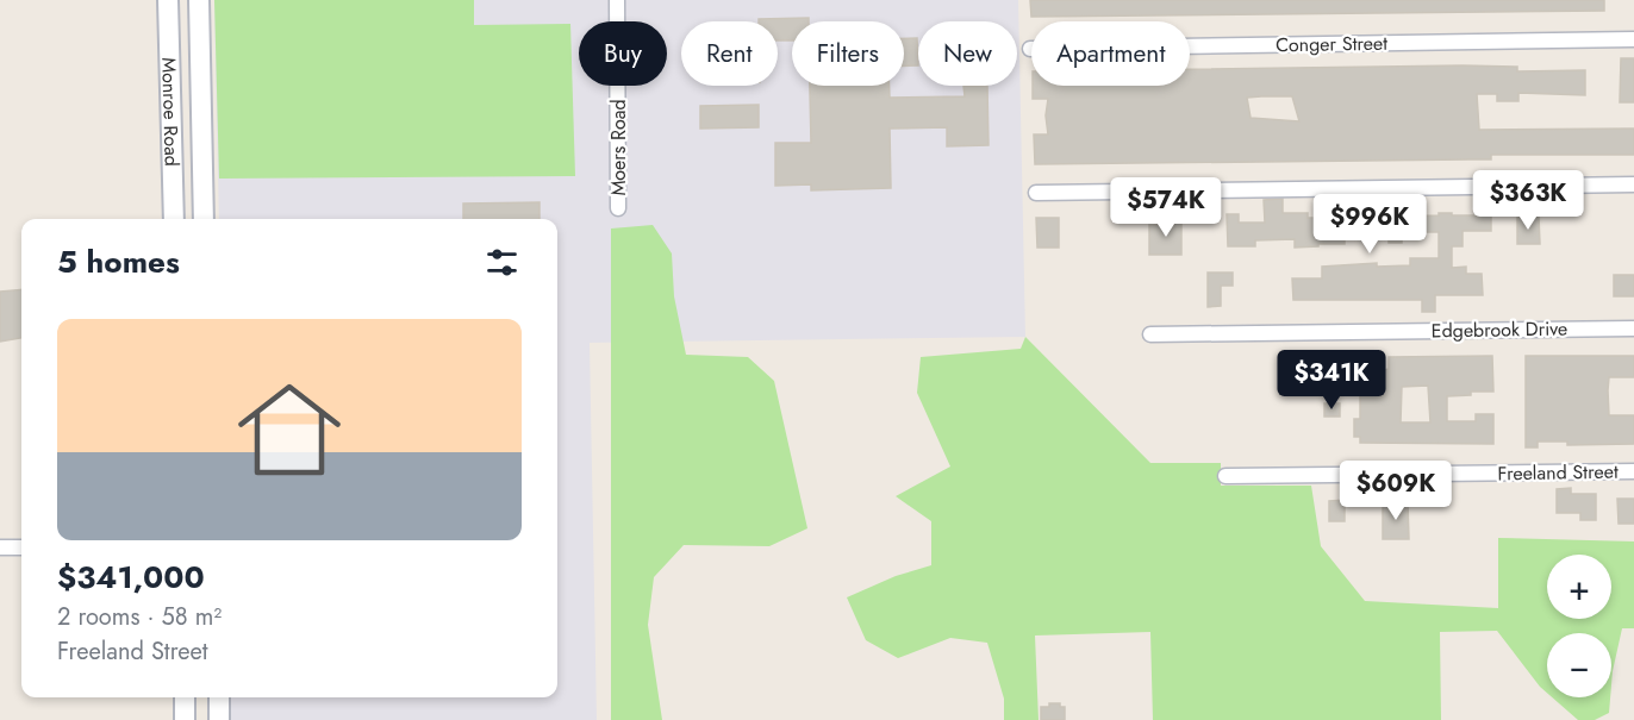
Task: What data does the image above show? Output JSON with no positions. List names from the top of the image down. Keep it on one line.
{"streets":{"main road":["Monroe Road"],"street":["Conger Street","Moers Road","Edgebrook Drive","Freeland Street"]},"page":{"chip":["Buy","Rent","Filters","New","Apartment"],"price":["$363K","$574K","$996K","$341K","$609K"],"heading":"5 homes","list":[{"name":"$341,000","note":"2 rooms · 58 m² · Freeland Street"}],"map_buttons":["+","−"]}}
